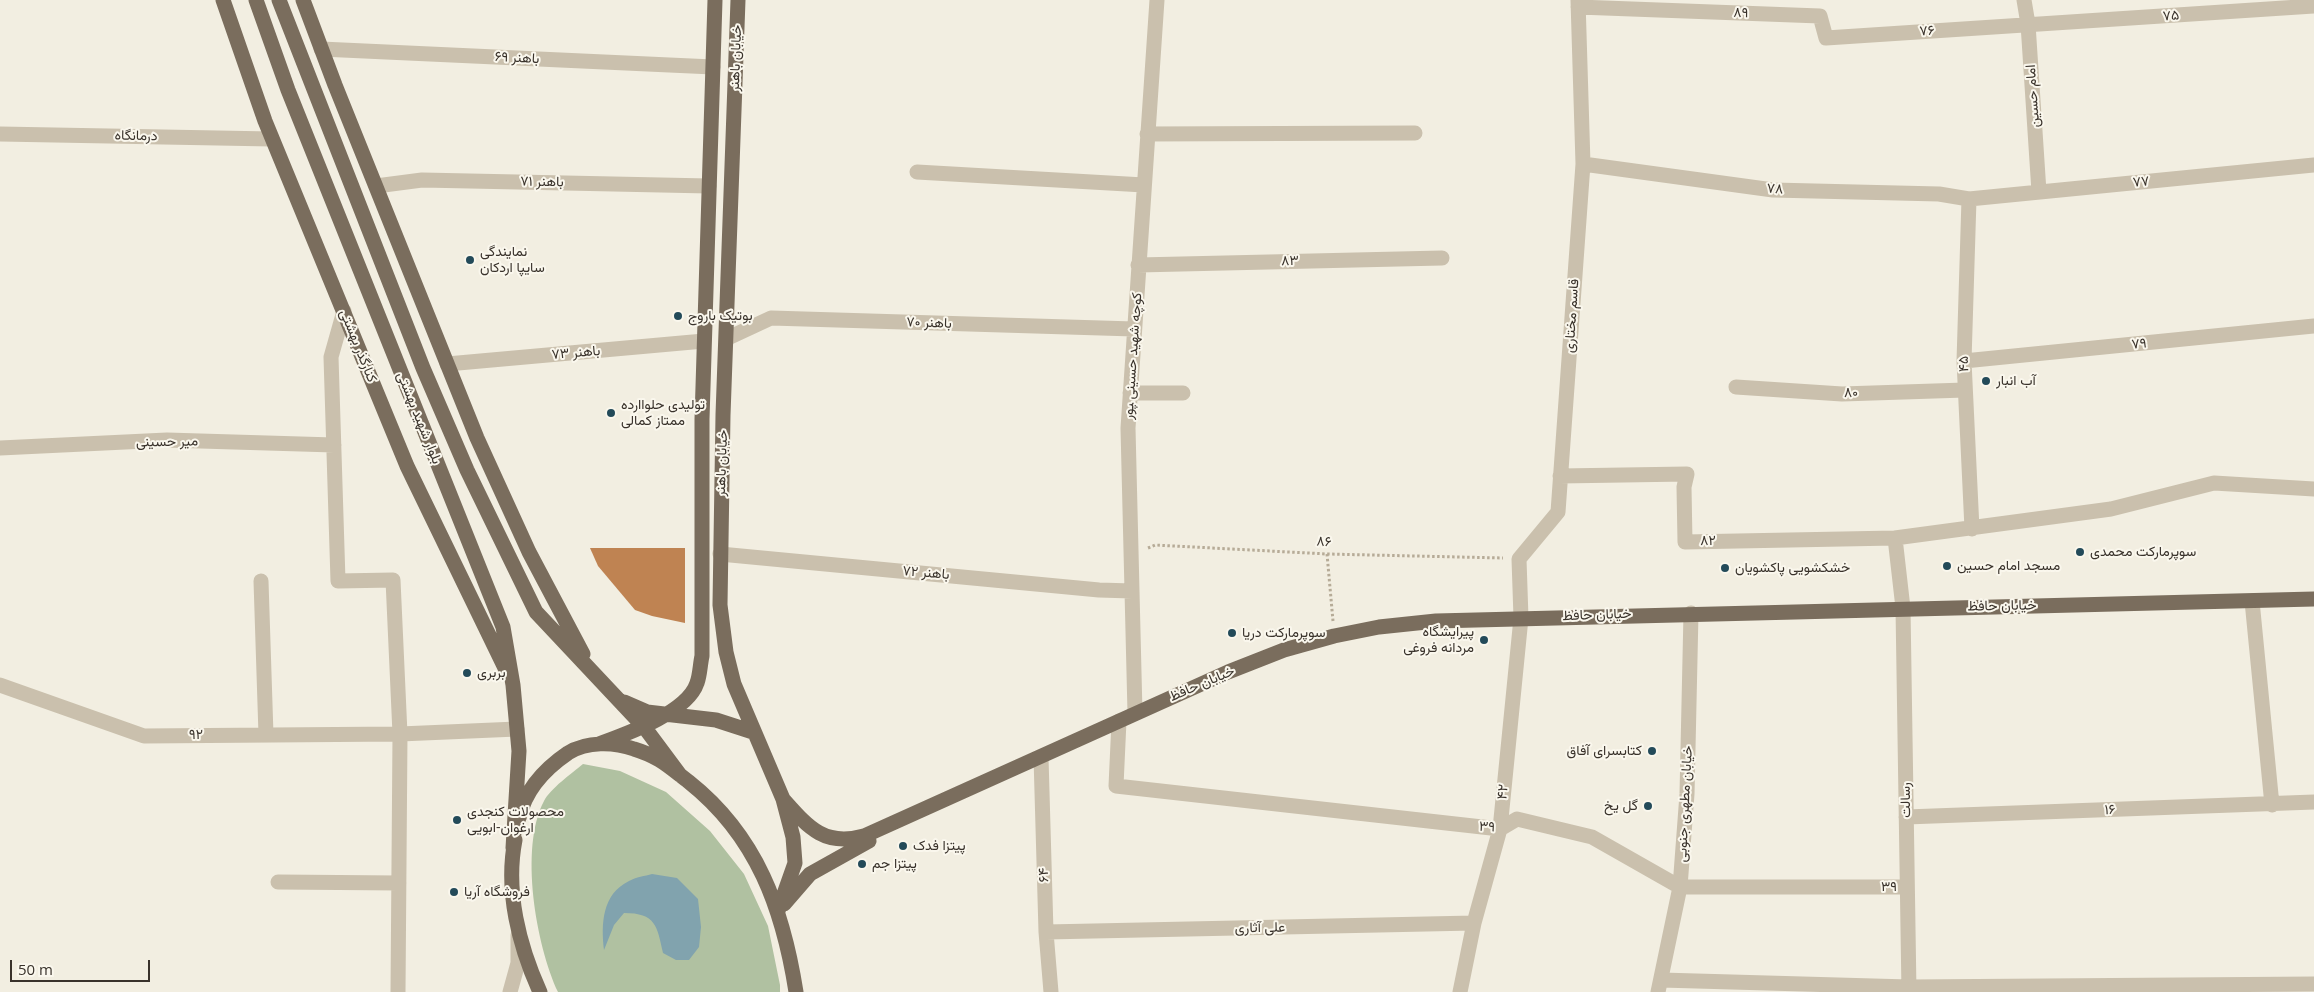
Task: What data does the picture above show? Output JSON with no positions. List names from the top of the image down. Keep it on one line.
{"streets":{"main road":["خیابان باهنر","کنارگذر بهشتی","بلوار شهید بهشتی","خیابان حافظ"],"street":["۸۹","۷۵","۷۶","باهنر ۶۹","امام حسین","درمانگاه","باهنر ۷۱","۷۷","۷۸","۸۳","قاسم مختاری","باهنر ۷۰","۷۹","باهنر ۷۳","کوچه شهید حسینی ‍پور","۴۵","۸۰","میر حسینی","۸۲","باهنر ۷۲","۹۲","۴۲","رسالت","خیابان مطهری جنوبی","۱۶","۳۹","۶۴","علی آثاری"],"path":["۸۶"]},"crossings":[["۸۹","۷۶"],["۸۹","قاسم مختاری"],["۷۵","۷۶"],["۷۵","امام حسین"],["۷۶","امام حسین"],["باهنر ۶۹","خیابان باهنر"],["خیابان باهنر","باهنر ۷۱"],["خیابان باهنر","باهنر ۷۰"],["خیابان باهنر","باهنر ۷۳"],["خیابان باهنر","بلوار شهید بهشتی"],["خیابان باهنر","باهنر ۷۲"],["خیابان باهنر","خیابان حافظ"],["امام حسین","۷۷"],["درمانگاه","کنارگذر بهشتی"],["۷۷","۷۸"],["۷۷","۴۵"],["۷۸","قاسم مختاری"],["۷۸","۴۵"],["۸۳","کوچه شهید حسینی ‍پور"],["قاسم مختاری","۸۲"],["قاسم مختاری","۸۶"],["باهنر ۷۰","کوچه شهید حسینی ‍پور"],["۷۹","۴۵"],["کنارگذر بهشتی","بلوار شهید بهشتی"],["کوچه شهید حسینی ‍پور","۸۶"],["کوچه شهید حسینی ‍پور","باهنر ۷۲"],["کوچه شهید حسینی ‍پور","خیابان حافظ"],["۴۵","۸۰"],["بلوار شهید بهشتی","۹۲"],["۸۲","رسالت"],["خیابان حافظ","۴۲"],["خیابان حافظ","رسالت"],["خیابان حافظ","خیابان مطهری جنوبی"],["خیابان حافظ","۳۹"],["خیابان حافظ","۶۴"],["۴۲","۳۹"],["۴۲","علی آثاری"],["رسالت","۱۶"],["رسالت","۳۹"],["خیابان مطهری جنوبی","۳۹"],["۶۴","علی آثاری"]],"places":["نمایندگی سایپا اردکان","بوتیک باروج","آب انبار","تولیدی حلواارده ممتاز کمالی","سوپرمارکت محمدی","مسجد امام حسین","خشکشویی پاکشویان","سوپرمارکت دریا","پیرایشگاه مردانه فروغی","بربری","کتابسرای آفاق","گل یخ","محصولات کنجدی ارغوان-ابویی","پیتزا فدک","پیتزا جم","فروشگاه آریا"],"scale_bar":"50 m"}
